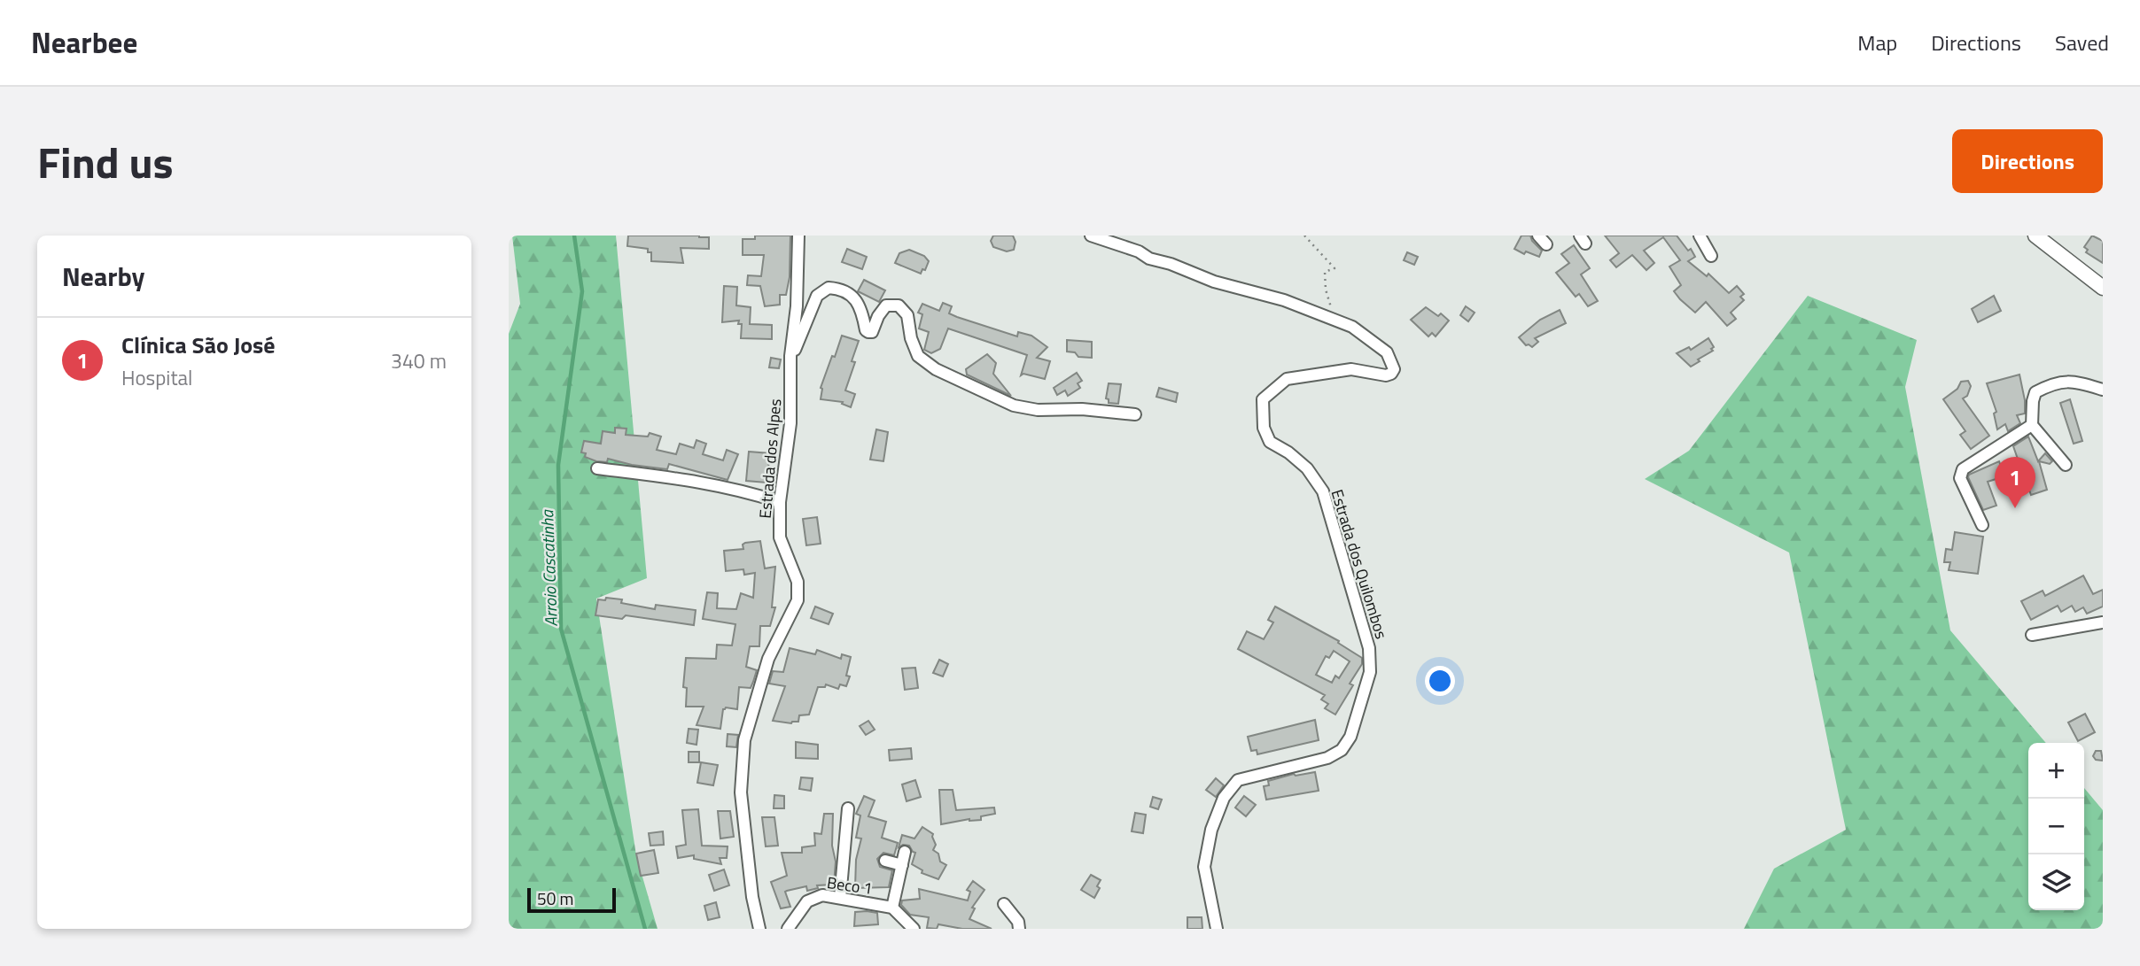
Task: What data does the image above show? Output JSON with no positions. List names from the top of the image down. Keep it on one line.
{"streets":{"street":["Estrada dos Alpes","Estrada dos Quilombos","Beco 1"]},"water":["Arroio Cascatinha"],"scale_bar":"50 m","page":{"header":"Nearbee","nav":["Map","Directions","Saved"],"title":"Find us","buttons":"Directions","heading":"Nearby","list":[{"mark":"1","name":"Clínica São José","note":"Hospital","value":"340 m"}],"pins":"1","map_buttons":["+","−"],"scale":"50 m"}}
